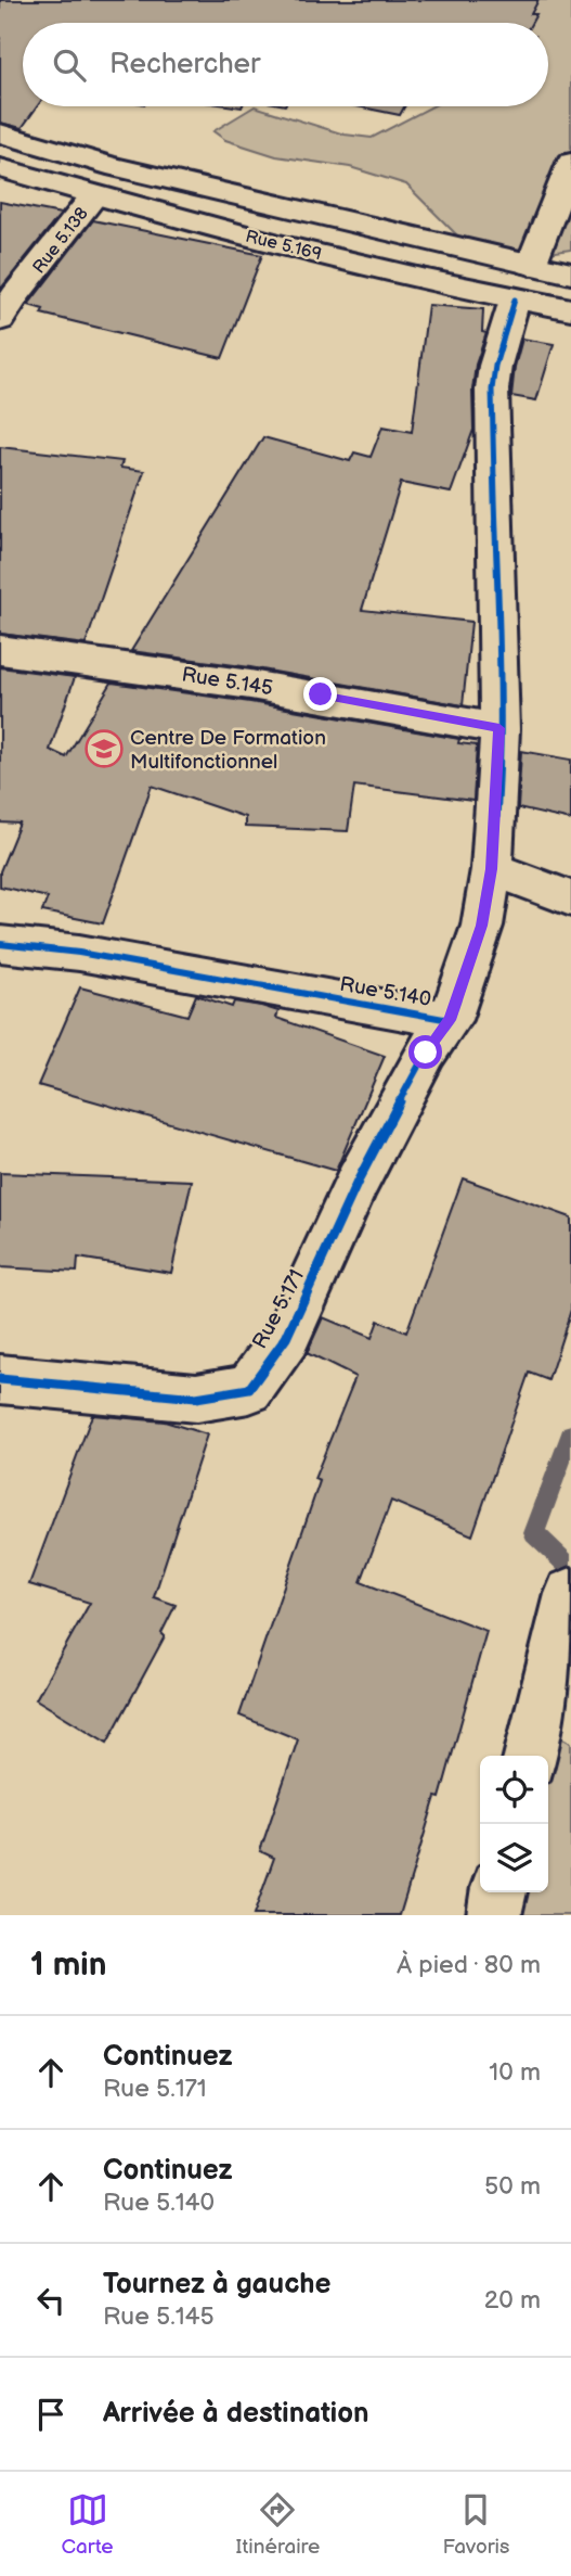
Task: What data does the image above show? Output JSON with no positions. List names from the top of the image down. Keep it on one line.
{"streets":{"street":["Rue 5.138","Rue 5.169","Rue 5.145","Rue 5.140","Rue 5.171"]},"crossings":[["Rue 5.138","Rue 5.169"],["Rue 5.169","Rue 5.140"],["Rue 5.145","Rue 5.140"],["Rue 5.140","Rue 5.171"]],"places":{"school or university":["Centre De Formation Multifonctionnel"]},"page":{"search":"Rechercher","heading":["1 min","À pied · 80 m"],"list":[["Continuez","Rue 5.171","10 m"],["Continuez","Rue 5.140","50 m"],["Tournez à gauche","Rue 5.145","20 m"],"Arrivée à destination"],"nav":["Carte","Itinéraire","Favoris"]}}
